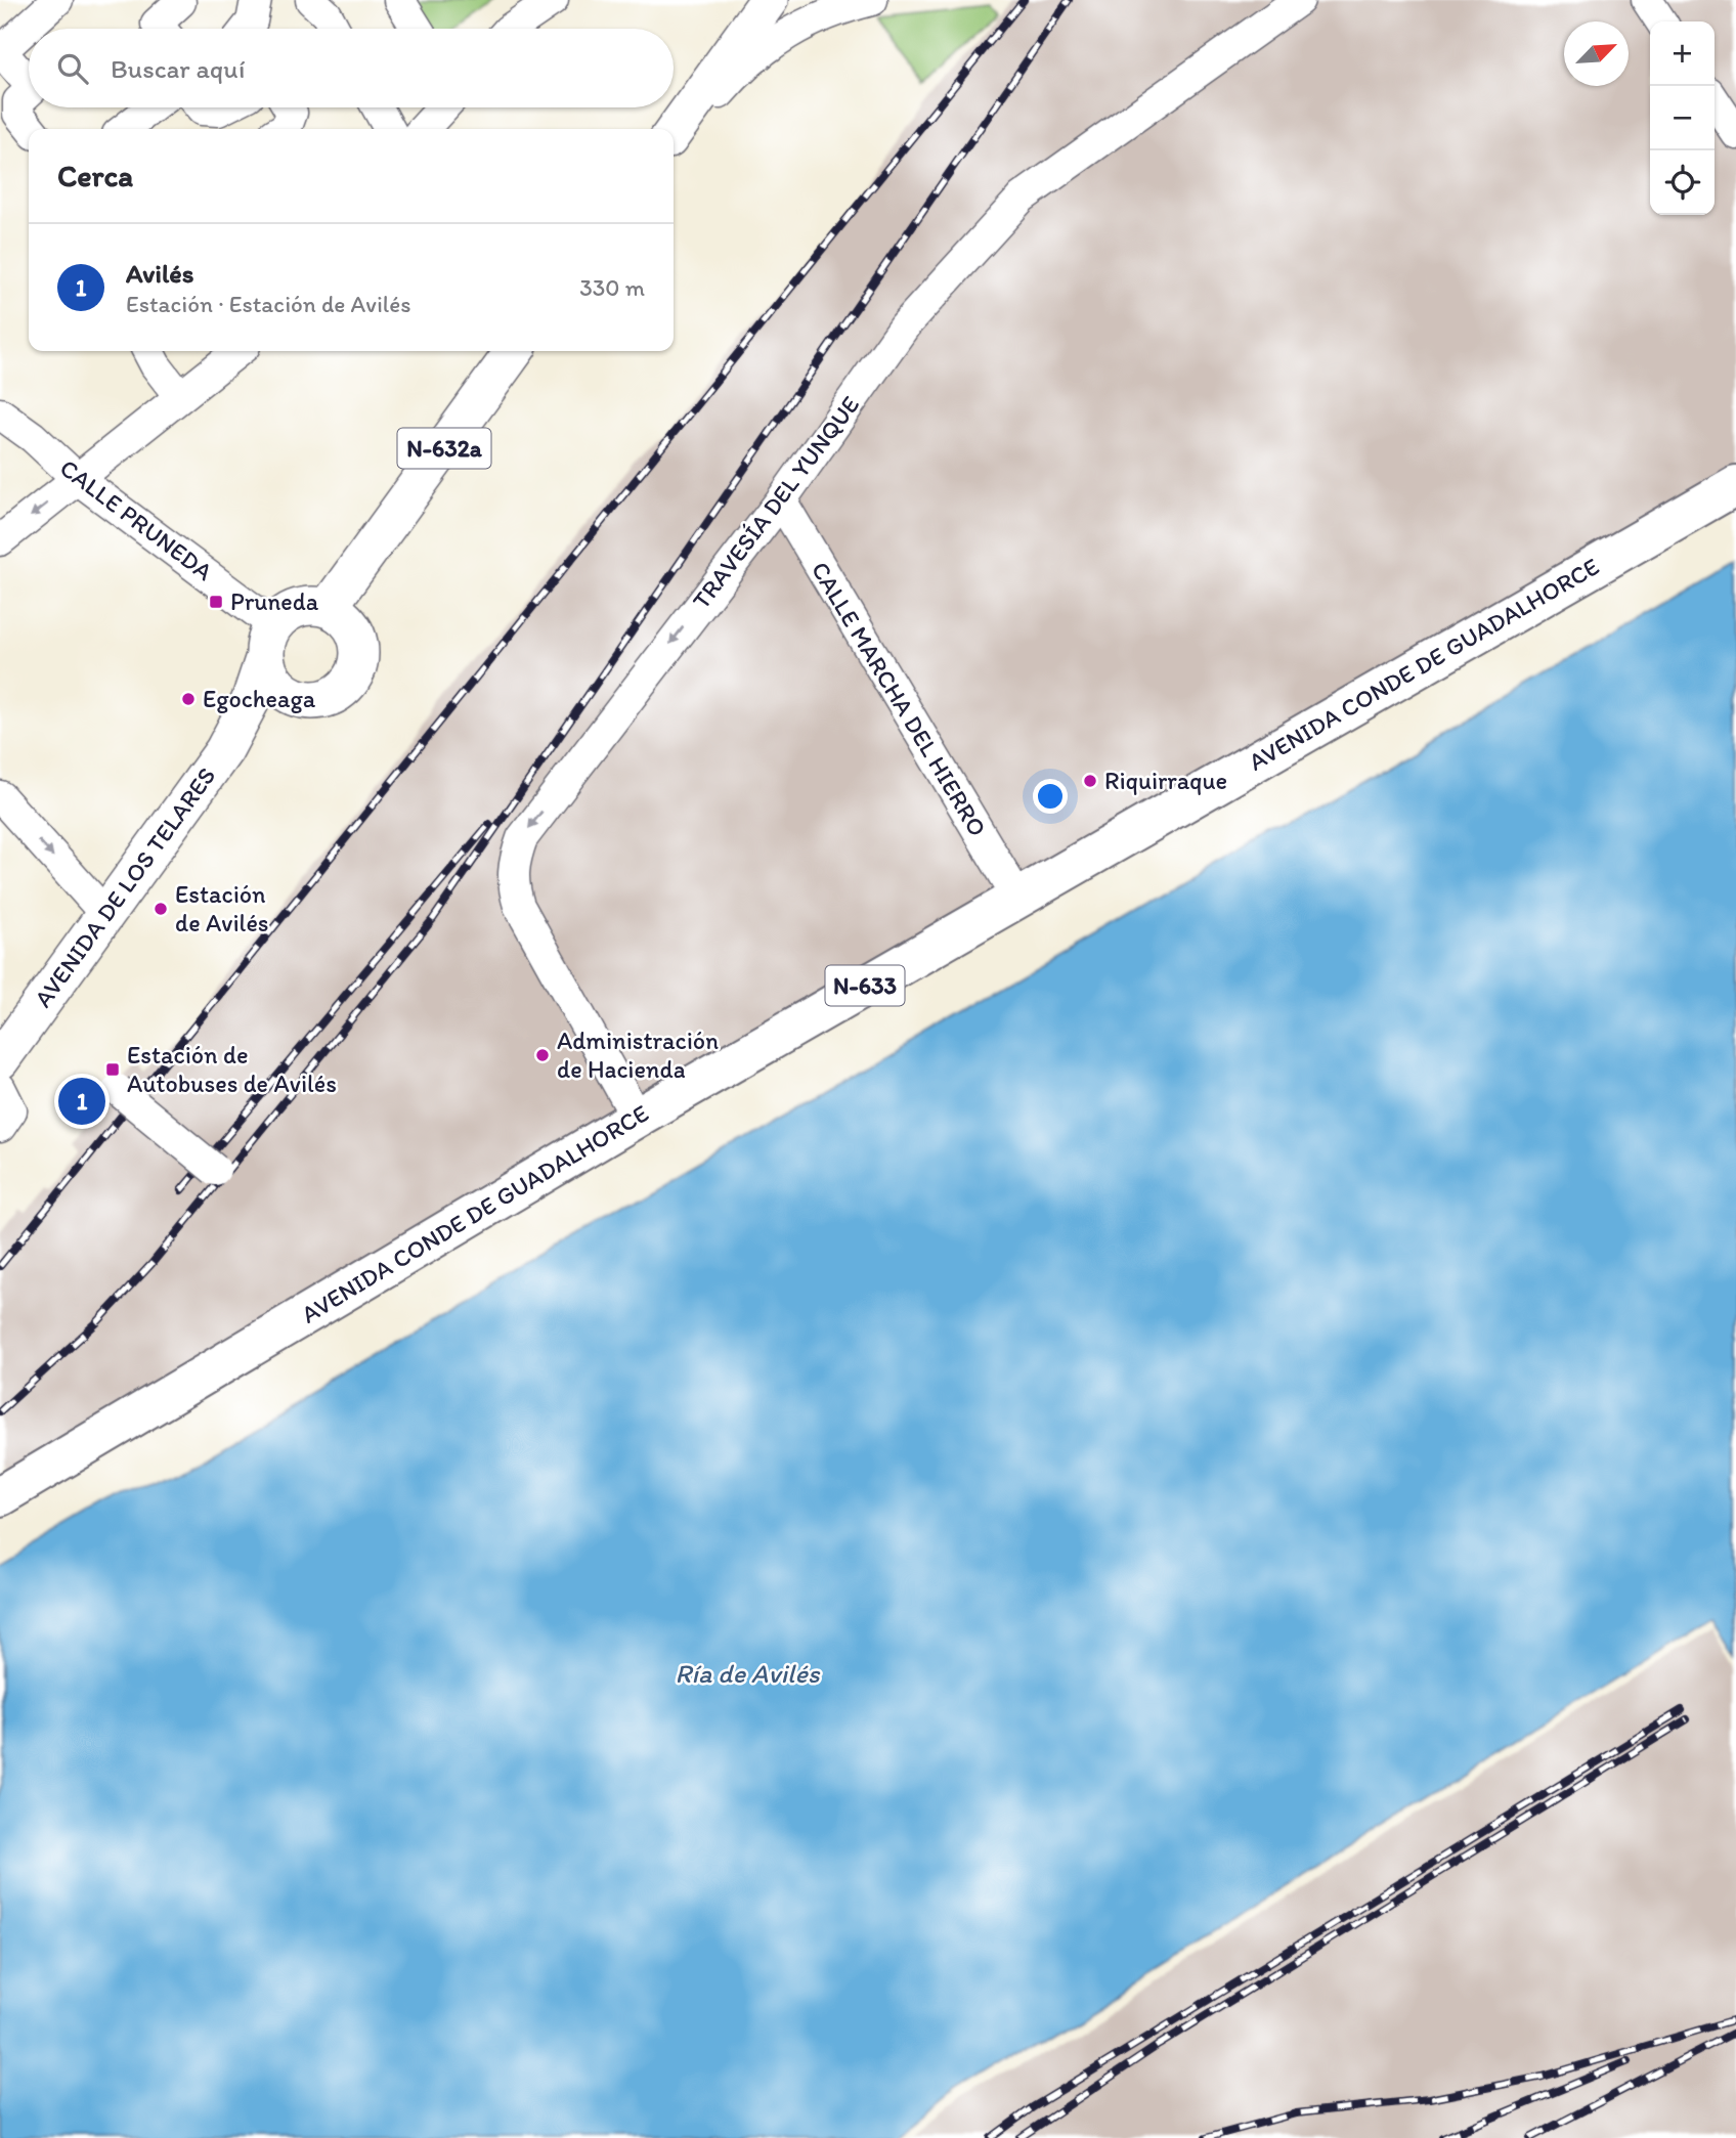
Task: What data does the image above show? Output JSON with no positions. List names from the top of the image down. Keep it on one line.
{"streets":{"highway":["AVENIDA CONDE DE GUADALHORCE","N-633"],"main road":["N-632a","AVENIDA DE LOS TELARES"],"street":["TRAVESÍA DEL YUNQUE","CALLE PRUNEDA","CALLE MARCHA DEL HIERRO"]},"crossings":[["N-632a","CALLE PRUNEDA"],["N-632a","AVENIDA DE LOS TELARES"],["TRAVESÍA DEL YUNQUE","AVENIDA CONDE DE GUADALHORCE"],["TRAVESÍA DEL YUNQUE","CALLE MARCHA DEL HIERRO"],["CALLE PRUNEDA","AVENIDA DE LOS TELARES"],["AVENIDA CONDE DE GUADALHORCE","CALLE MARCHA DEL HIERRO"]],"one_way":["TRAVESÍA DEL YUNQUE"],"water":["Ría de Avilés"],"places":{"transit":["Pruneda","Estación de Autobuses de Avilés"],"other":["Egocheaga","Riquirraque","Estación de Avilés","Administración de Hacienda"]},"north":"top right","page":{"map_buttons":["+","−"],"search":"Buscar aquí","heading":"Cerca","list":[{"mark":"1","name":"Avilés","note":"Estación · Estación de Avilés","value":"330 m"}],"pins":"1"}}
